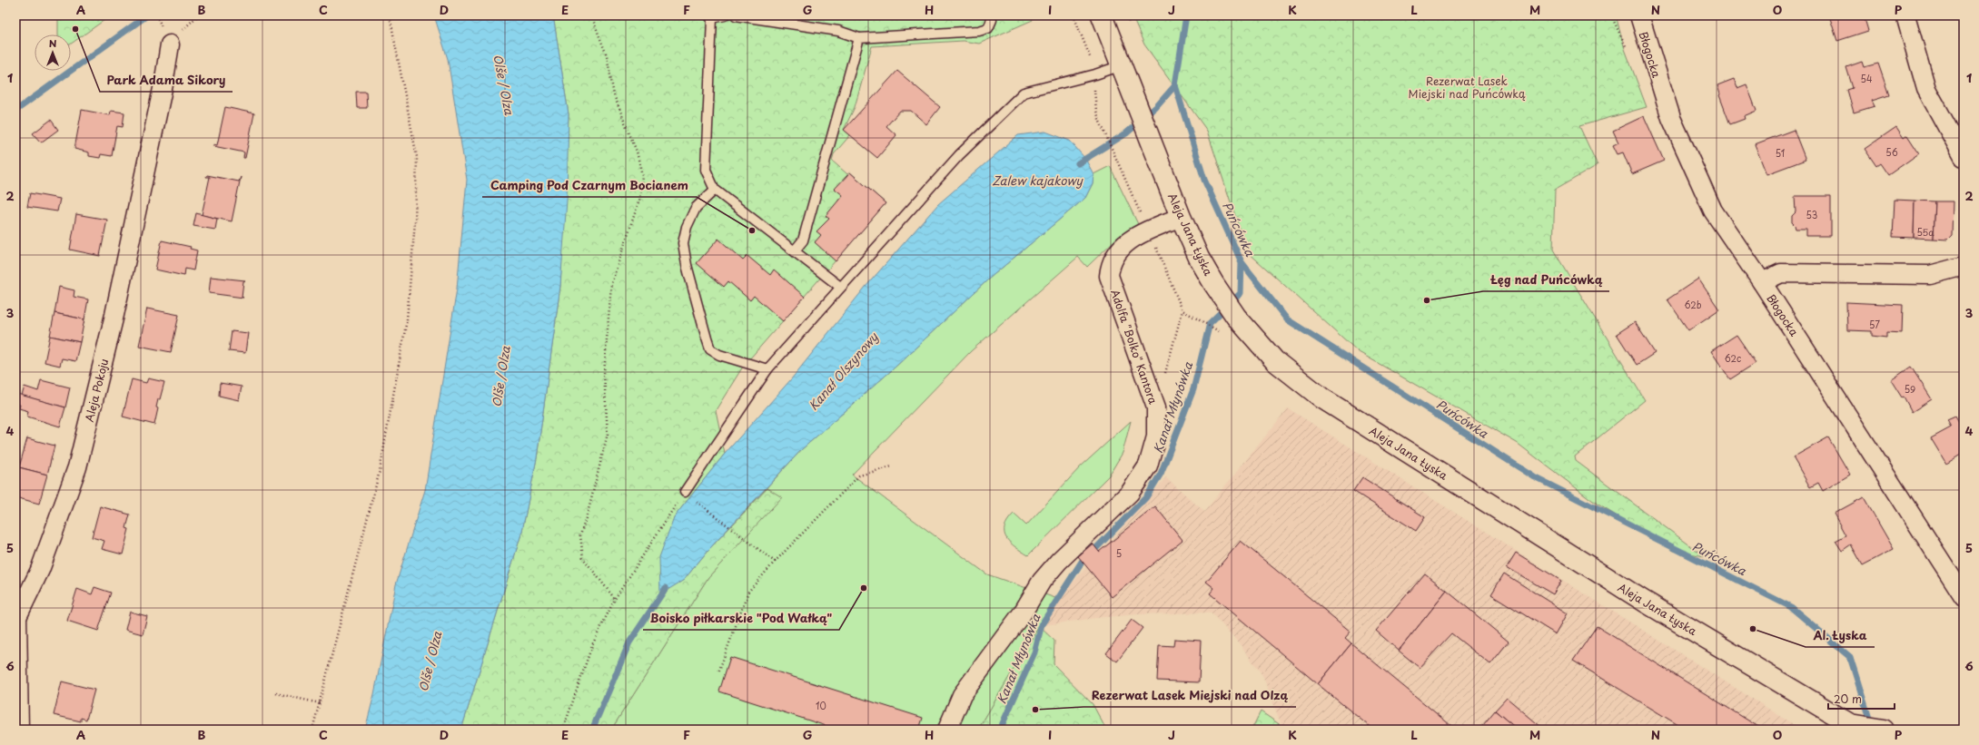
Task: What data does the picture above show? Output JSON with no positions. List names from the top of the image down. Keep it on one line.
{"streets":{"street":["Błogocka","Aleja Jana Łyska","Adolfa \"Bolko\" Kantora","Aleja Pokoju"]},"crossings":[["Aleja Jana Łyska","Adolfa \"Bolko\" Kantora"]],"water":["Olše / Olza","Zalew kajakowy","Puńcówka","Kanał Olszynowy","Kanał Młynówka"],"parks":["Rezerwat Lasek Miejski nad Puńcówką"],"places":["Park Adama Sikory","Camping Pod Czarnym Bocianem","Łęg nad Puńcówką","Boisko piłkarskie \"Pod Wałką\"","Al. Łyska","Rezerwat Lasek Miejski nad Olzą"],"house_numbers":["54","56","51","53","55a","62b","57","62c","59","5","10"],"scale_bar":"20 m","north":"top","grid":{"columns":["A","B","C","D","E","F","G","H","I","J","K","L","M","N","O","P"],"rows":["1","2","3","4","5","6"]}}
